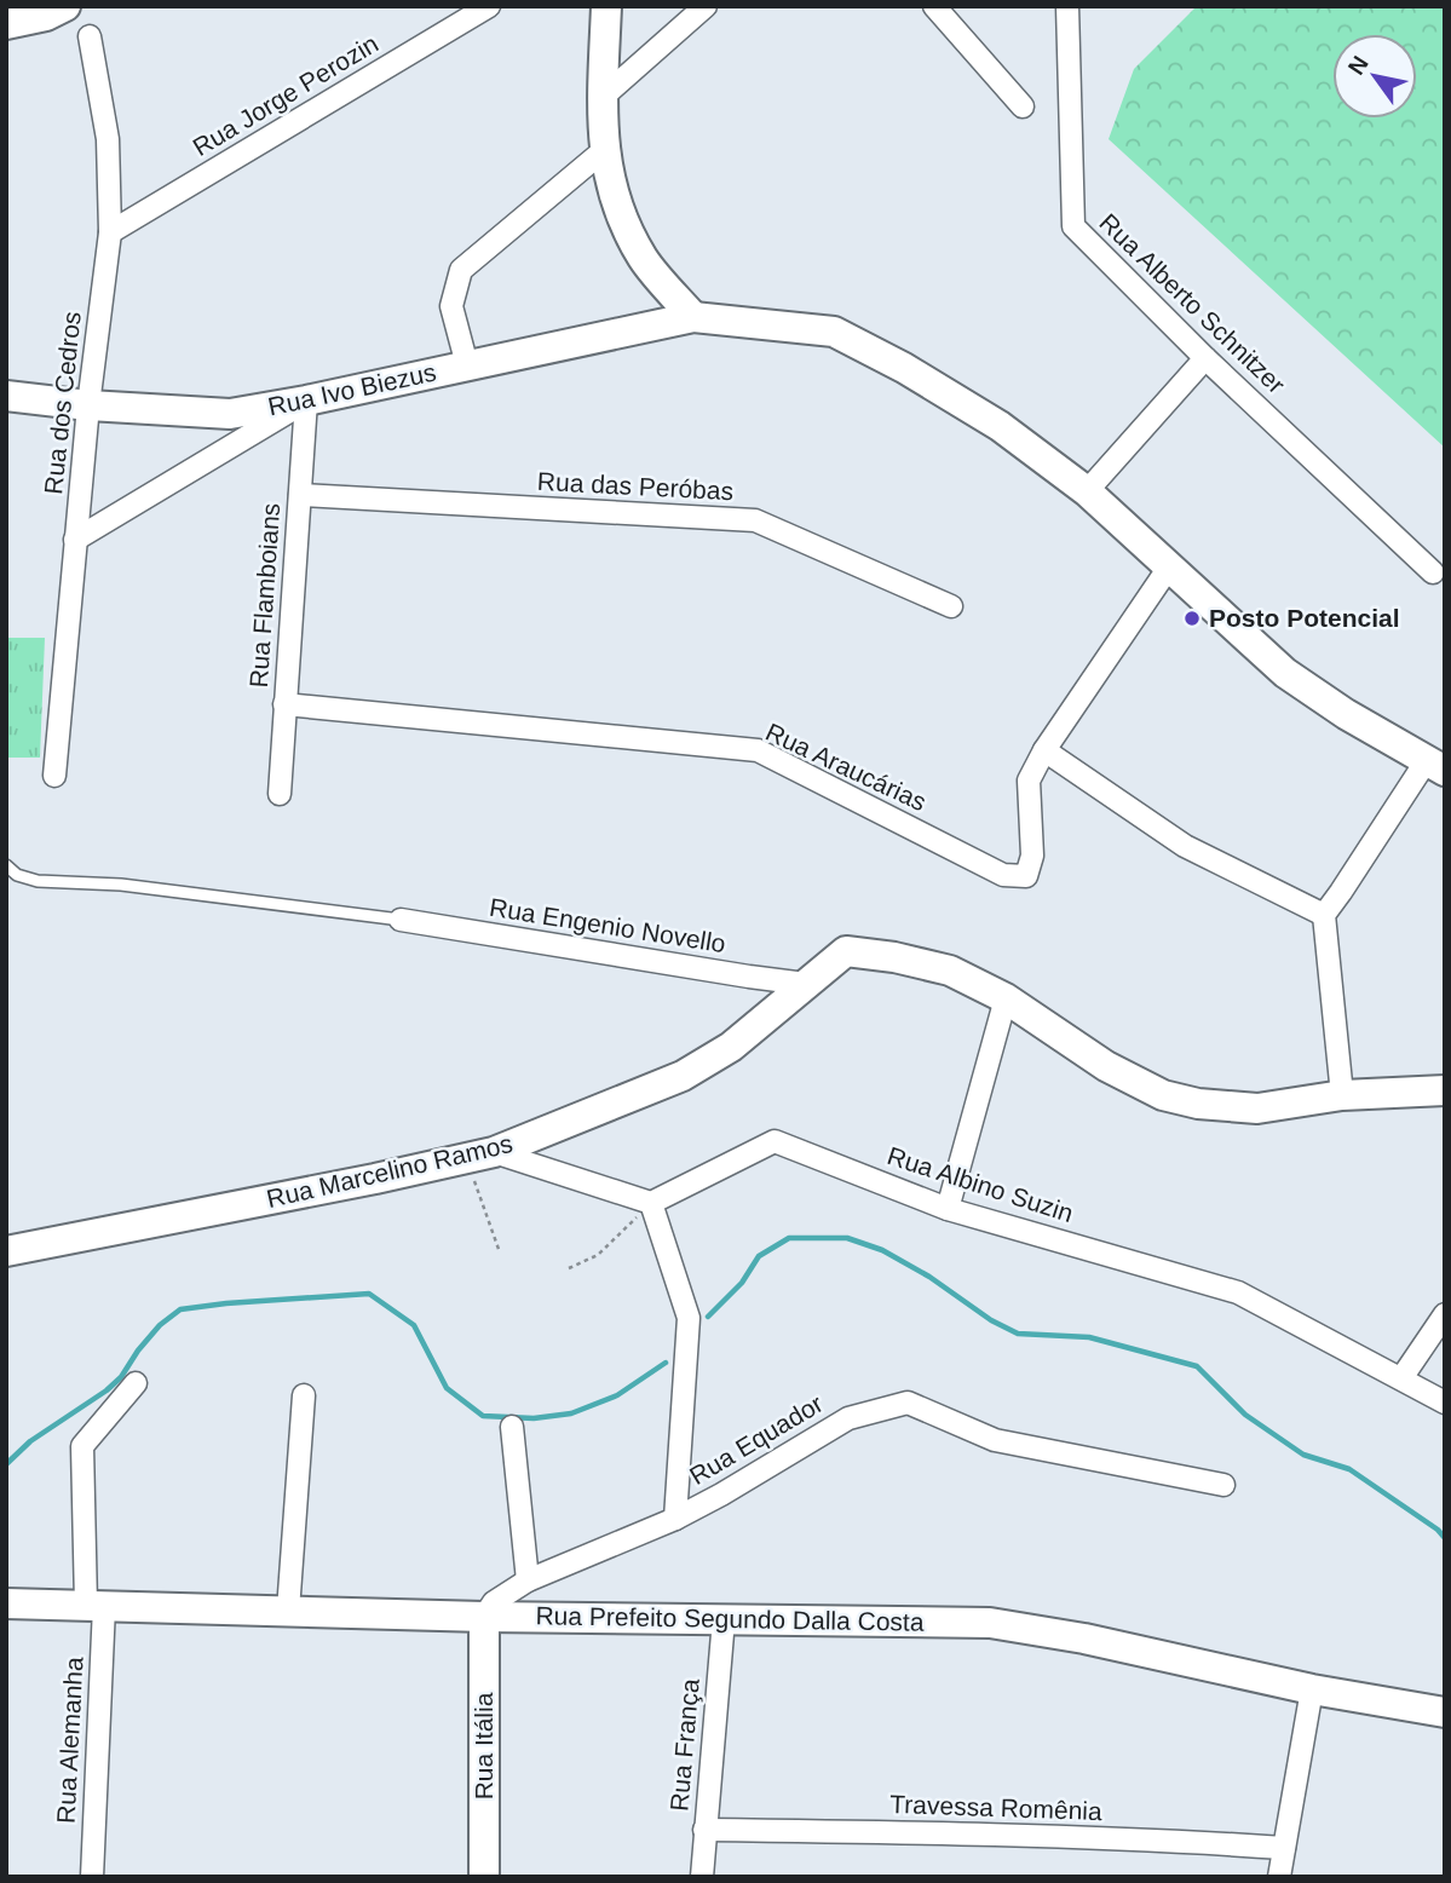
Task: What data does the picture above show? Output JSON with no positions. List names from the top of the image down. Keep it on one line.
{"streets":{"main road":["Rua Ivo Biezus","Rua Marcelino Ramos","Rua Prefeito Segundo Dalla Costa","Rua Itália"],"street":["Rua Jorge Perozin","Rua Alberto Schnitzer","Rua dos Cedros","Rua das Peróbas","Rua Flamboians","Rua Araucárias","Rua Engenio Novello","Rua Albino Suzin","Rua Equador","Rua Alemanha","Rua França","Travessa Romênia"]},"crossings":[["Rua Jorge Perozin","Rua dos Cedros"],["Rua Ivo Biezus","Rua dos Cedros"],["Rua Ivo Biezus","Rua Flamboians"],["Rua Ivo Biezus","Rua Araucárias"],["Rua das Peróbas","Rua Flamboians"],["Rua Flamboians","Rua Araucárias"],["Rua Engenio Novello","Rua Marcelino Ramos"],["Rua Equador","Rua Prefeito Segundo Dalla Costa"],["Rua Equador","Rua Itália"],["Rua Prefeito Segundo Dalla Costa","Rua Alemanha"],["Rua Prefeito Segundo Dalla Costa","Rua França"],["Rua Prefeito Segundo Dalla Costa","Rua Itália"],["Rua França","Travessa Romênia"]],"places":["Posto Potencial"],"north":"top left"}
